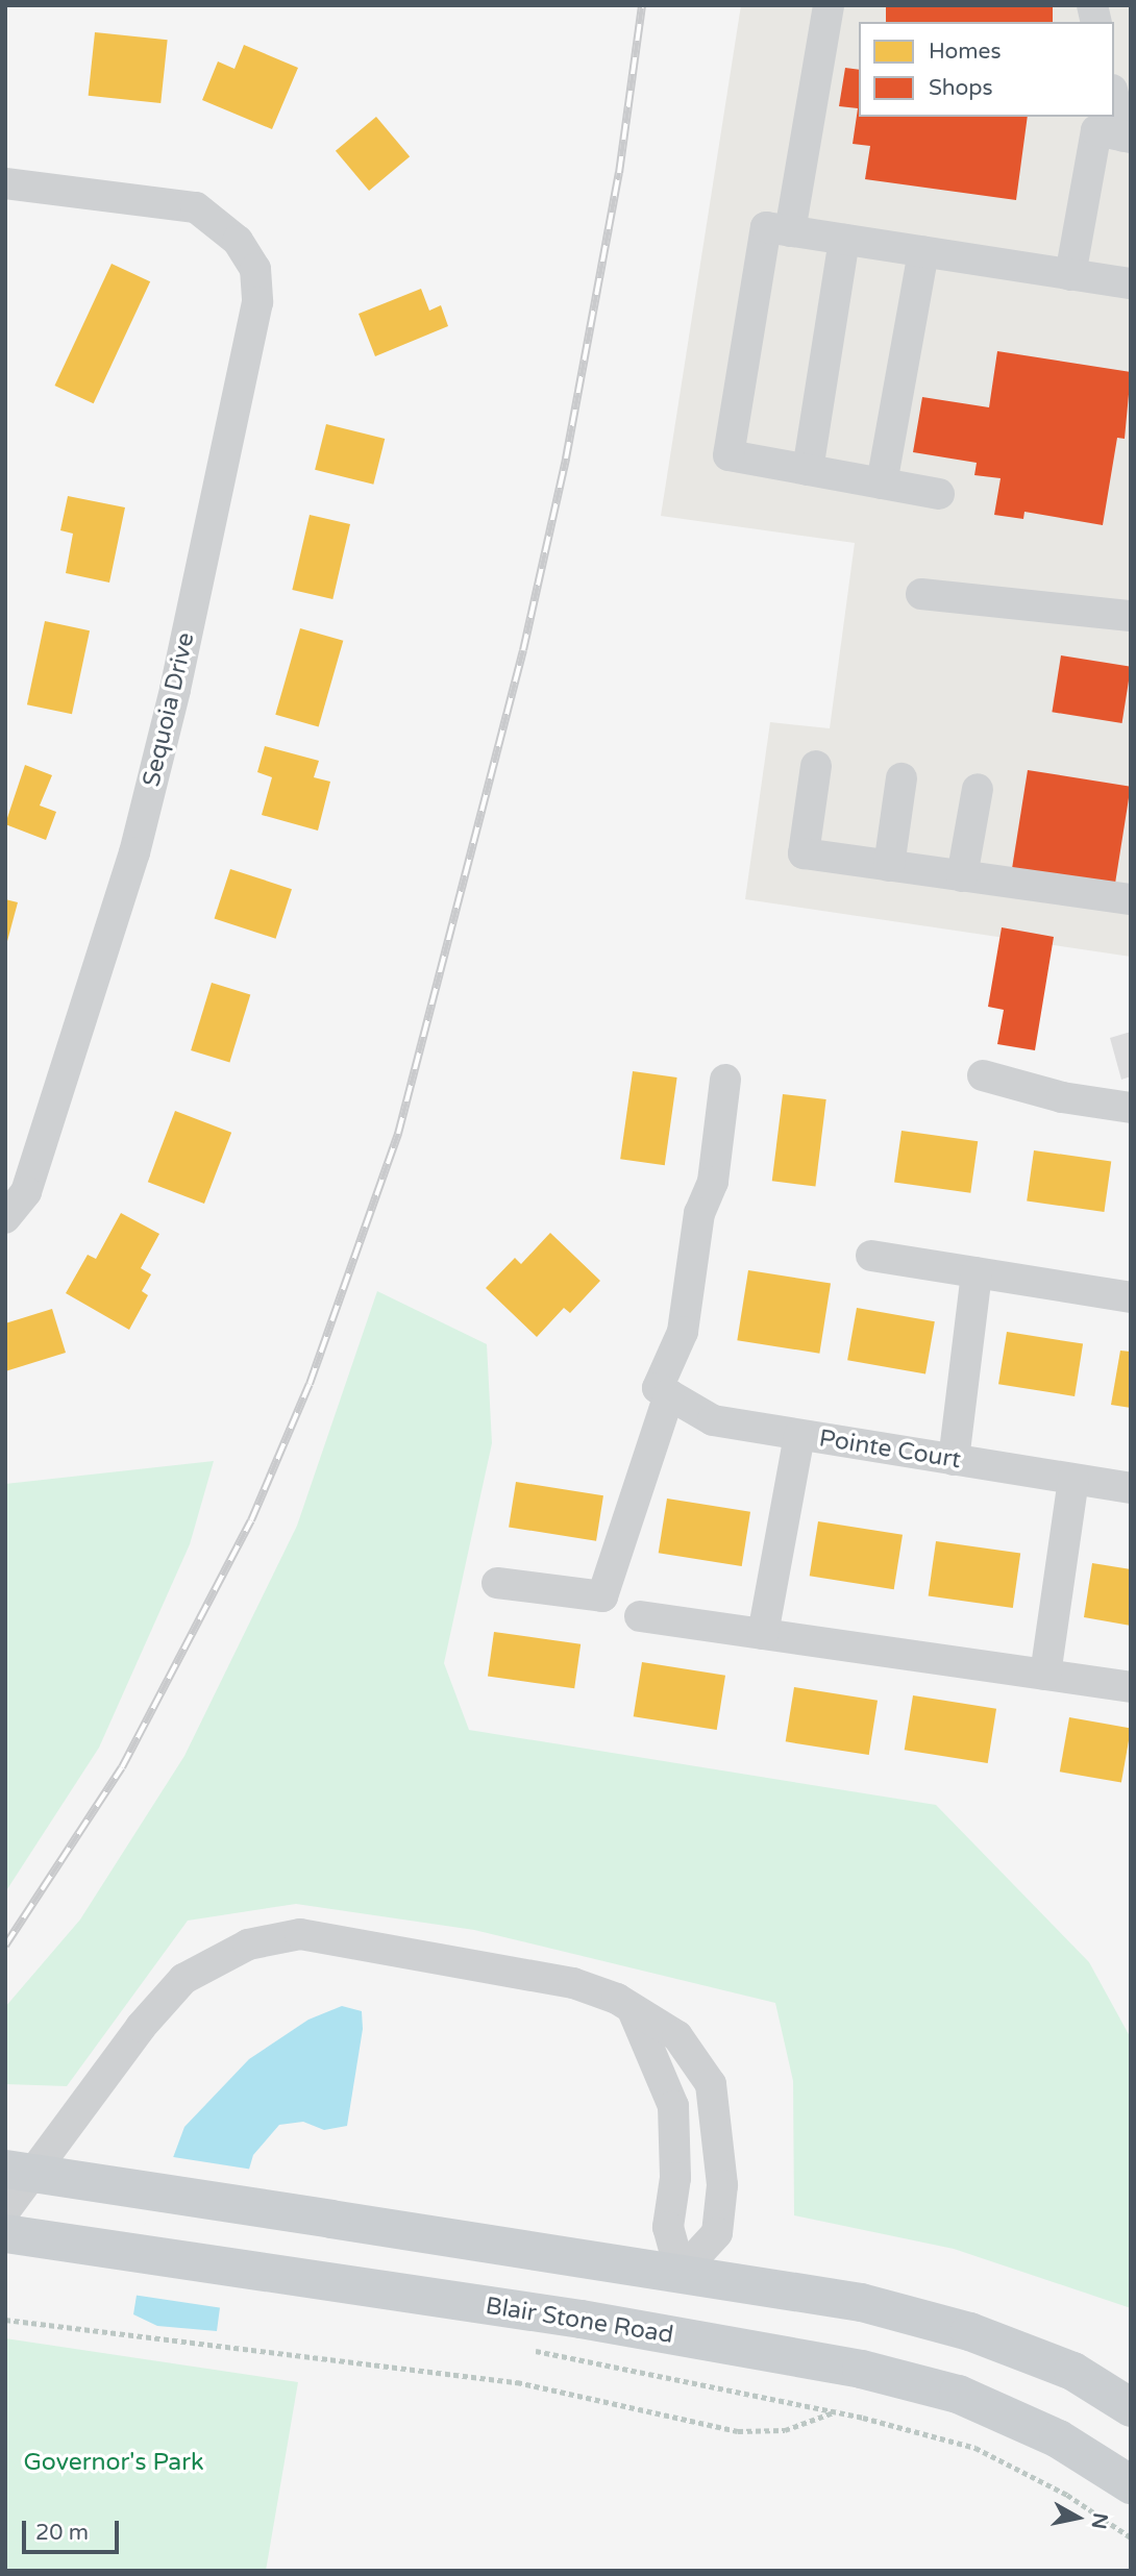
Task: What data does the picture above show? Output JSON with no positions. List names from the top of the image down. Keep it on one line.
{"streets":{"main road":["Blair Stone Road"],"street":["Sequoia Drive","Pointe Court"]},"parks":["Governor's Park"],"legend":["Homes","Shops"],"scale_bar":"20 m","north":"right"}
